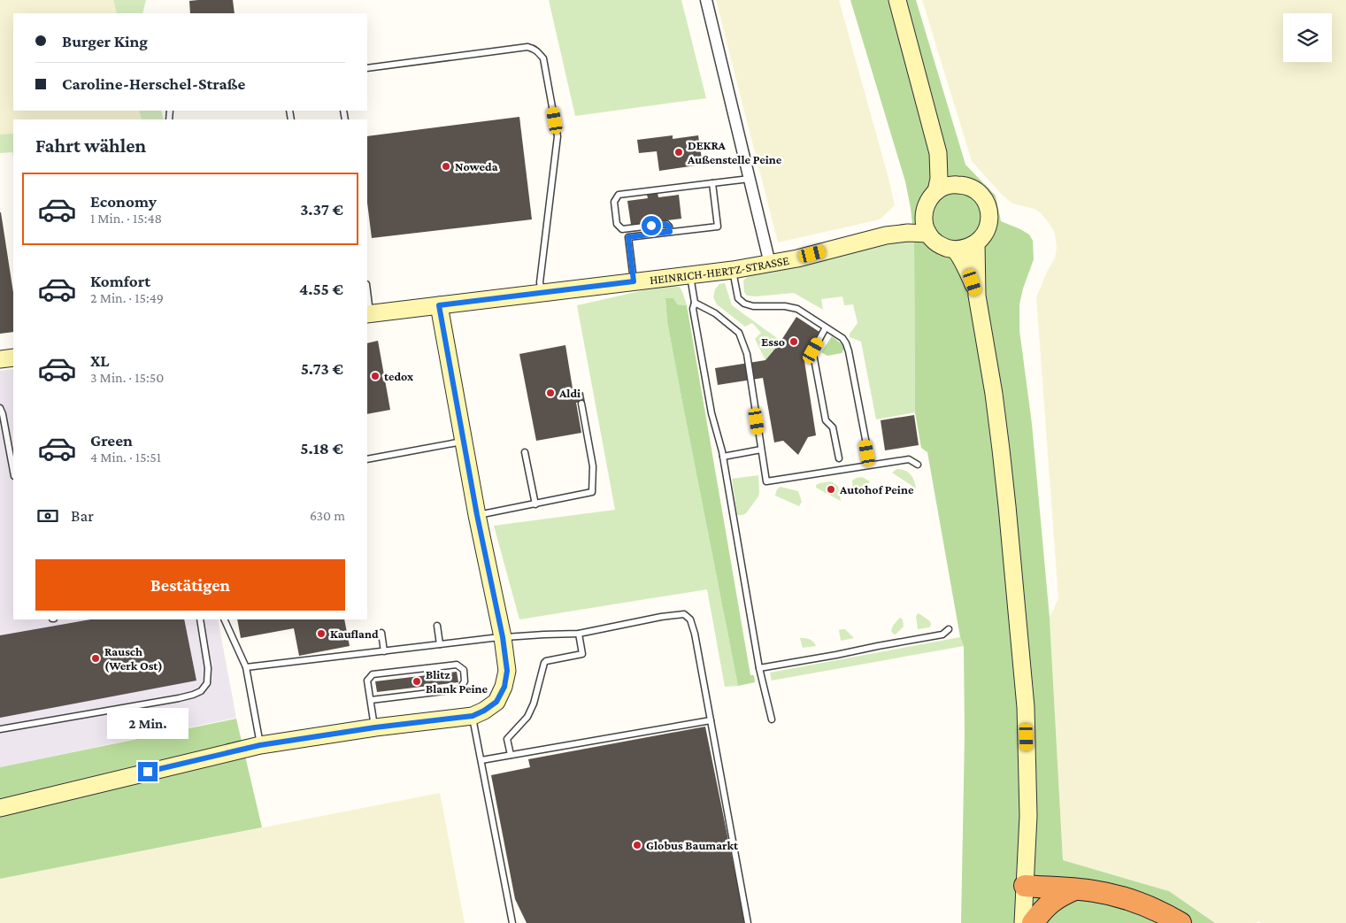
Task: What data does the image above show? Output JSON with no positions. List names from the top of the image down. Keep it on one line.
{"streets":{"street":["HEINRICH-HERTZ-STRASSE"]},"places":["DEKRA Außenstelle Peine","Noweda","Esso","tedox","Aldi","Autohof Peine","Kaufland","Rausch (Werk Ost)","Blitz Blank Peine","Globus Baumarkt"],"page":{"banner":["Burger King","Caroline-Herschel-Straße"],"heading":"Fahrt wählen","list":[{"name":"Economy","note":"1 Min. · 15:48","value":"3.37 €"},{"name":"Komfort","note":"2 Min. · 15:49","value":"4.55 €"},{"name":"XL","note":"3 Min. · 15:50","value":"5.73 €"},{"name":"Green","note":"4 Min. · 15:51","value":"5.18 €"}],"pay":["Bar","630 m"],"buttons":"Bestätigen","bubble":"2 Min."}}
